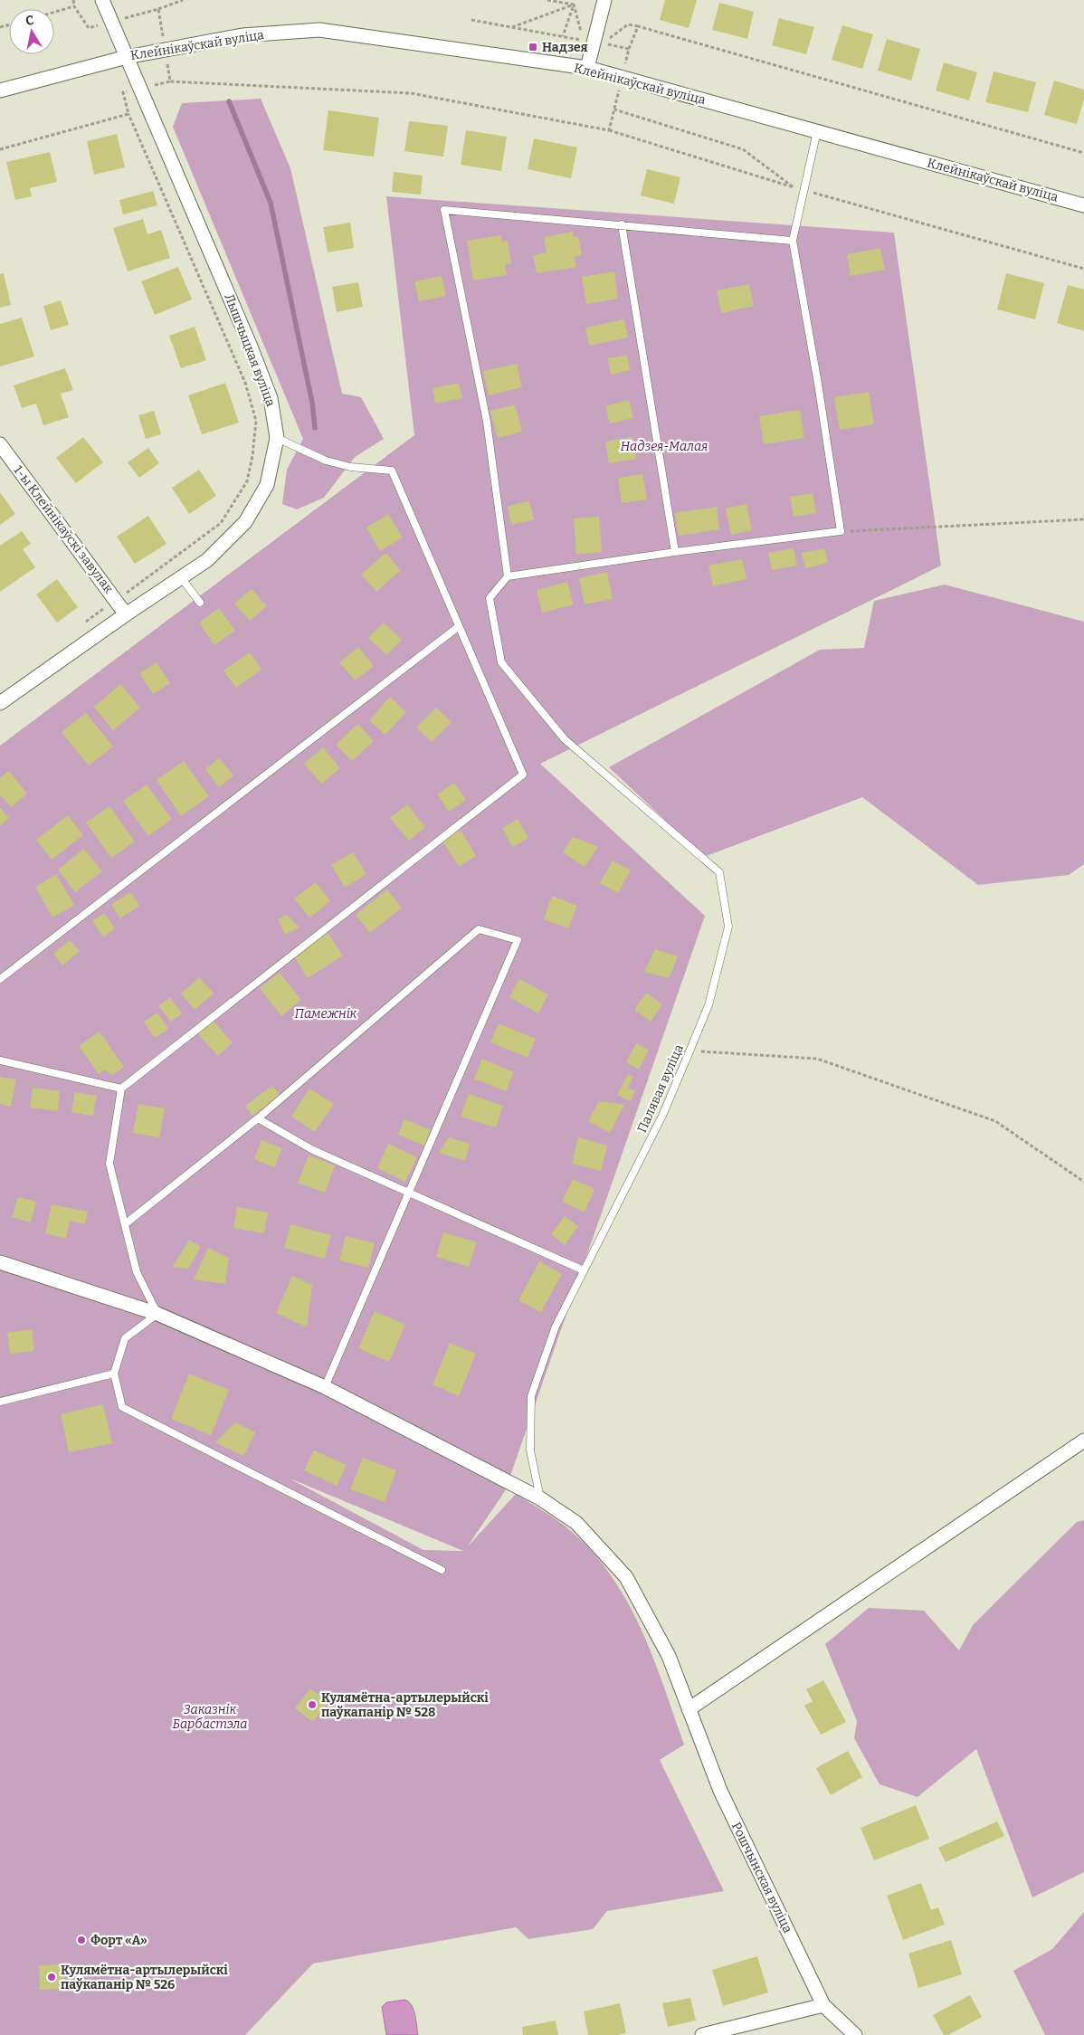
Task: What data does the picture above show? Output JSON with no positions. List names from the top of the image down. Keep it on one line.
{"streets":{"street":["Клейнікаўскай вуліца","Лышчыцкая вуліца","1-ы Клейнікаўскі завулак","Рошчынская вуліца"],"lane":["Палявая вуліца"]},"crossings":[["Клейнікаўскай вуліца","Лышчыцкая вуліца"],["Лышчыцкая вуліца","1-ы Клейнікаўскі завулак"],["Палявая вуліца","Рошчынская вуліца"]],"parks":["Надзея-Малая","Памежнік","Заказнік Барбастэла"],"places":{"transit":["Надзея"],"other":["Кулямётна-артылерыйскі паўкапанір № 528","Форт «А»","Кулямётна-артылерыйскі паўкапанір № 526"]},"north":"top"}
